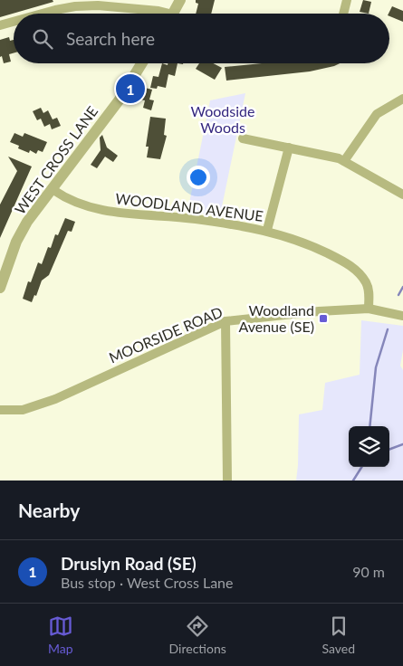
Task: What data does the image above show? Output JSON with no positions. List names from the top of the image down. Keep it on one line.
{"streets":{"street":["WEST CROSS LANE","WOODLAND AVENUE","MOORSIDE ROAD"]},"crossings":[["WEST CROSS LANE","WOODLAND AVENUE"],["WOODLAND AVENUE","MOORSIDE ROAD"]],"parks":["Woodside Woods"],"places":{"transit":["Woodland Avenue (SE)"]},"page":{"search":"Search here","pins":"1","heading":"Nearby","list":[{"mark":"1","name":"Druslyn Road (SE)","note":"Bus stop · West Cross Lane","value":"90 m"}],"nav":["Map","Directions","Saved"]}}
